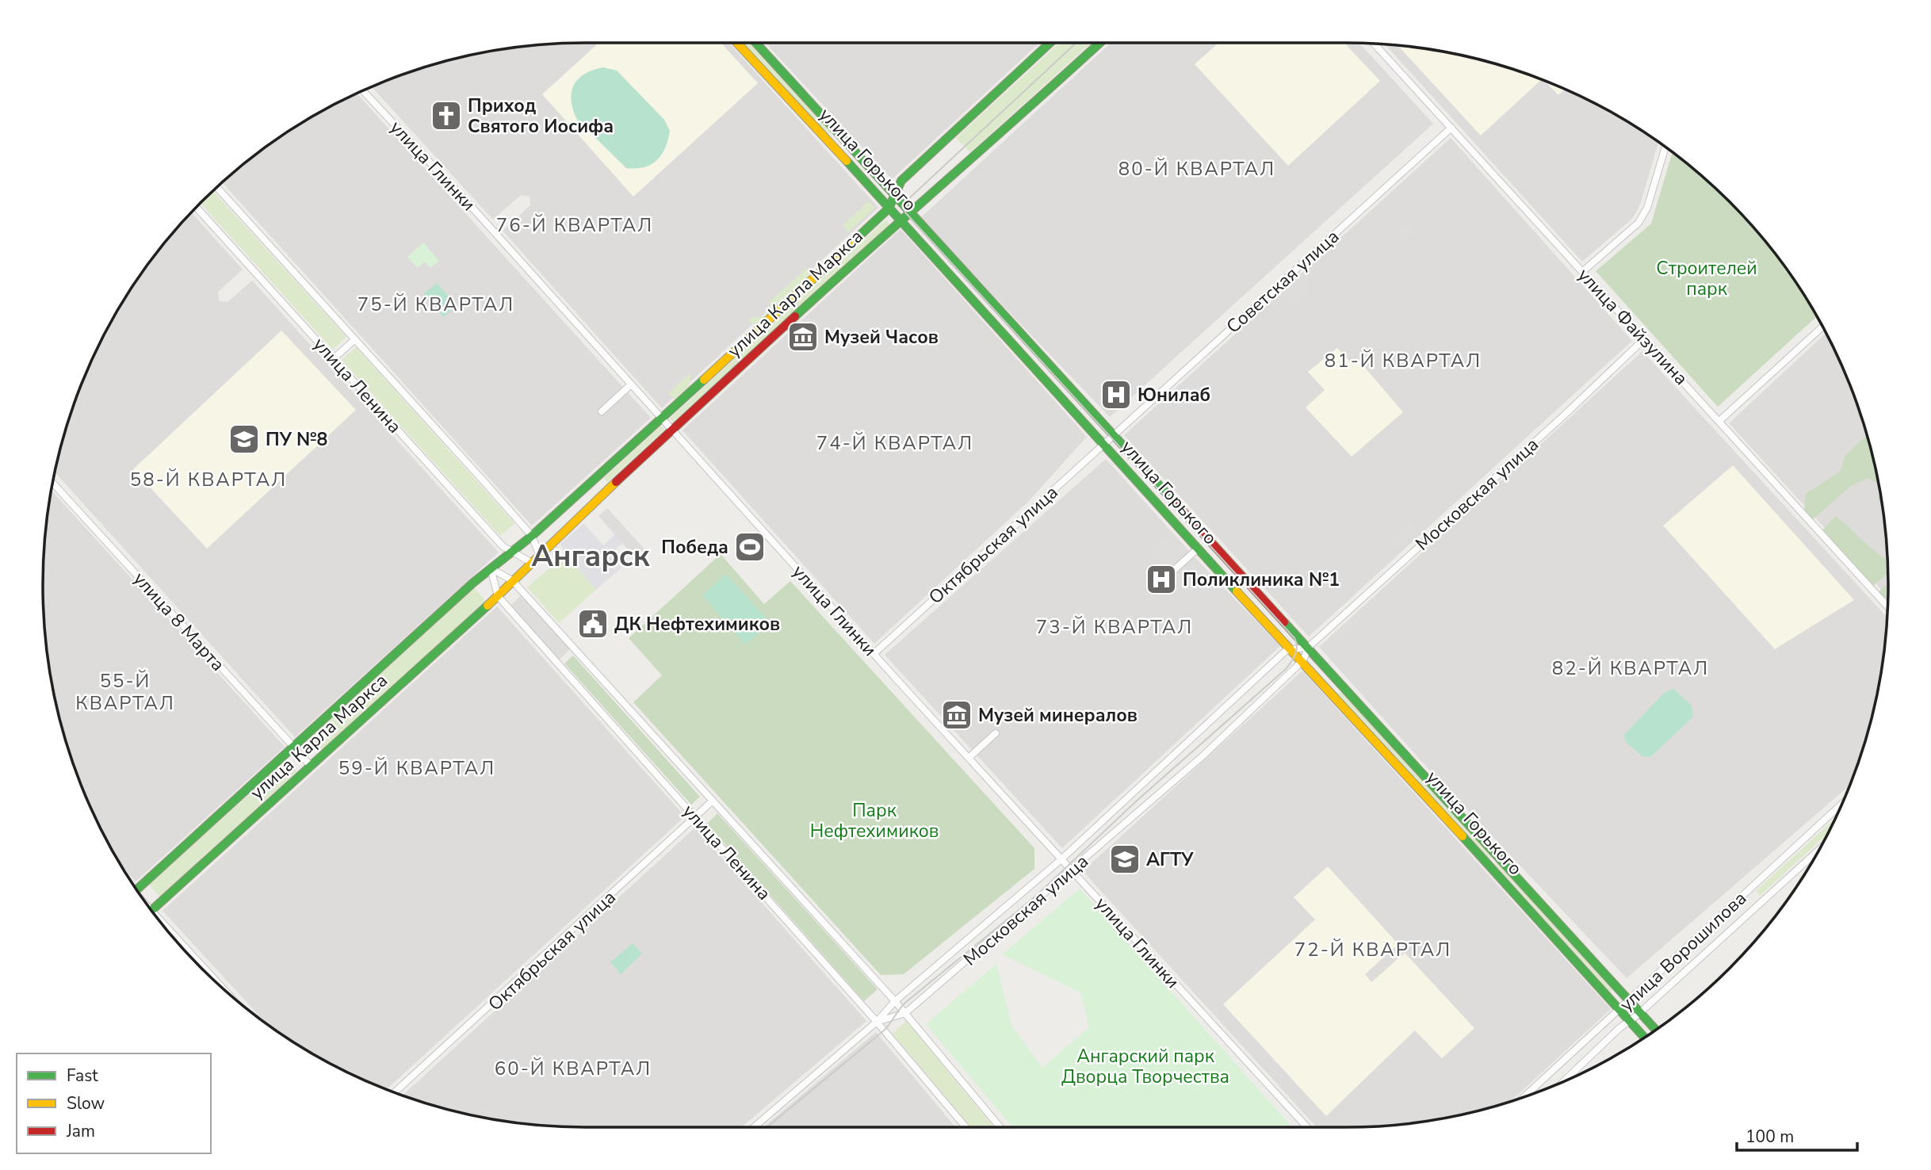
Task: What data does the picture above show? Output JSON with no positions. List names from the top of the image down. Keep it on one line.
{"streets":{"main road":["улица Горького","улица Карла Маркса"],"street":["улица Глинки","Советская улица","улица Файзулина","улица Ленина","Московская улица","Октябрьская улица","улица 8 Марта","улица Ворошилова"]},"crossings":[["улица Горького","Советская улица"],["улица Горького","улица Карла Маркса"],["улица Горького","Московская улица"],["улица Горького","Октябрьская улица"],["улица Горького","улица Ворошилова"],["улица Глинки","улица Карла Маркса"],["улица Глинки","Московская улица"],["улица Глинки","Октябрьская улица"],["Советская улица","улица Файзулина"],["Советская улица","Октябрьская улица"],["улица Карла Маркса","улица Ленина"],["улица Карла Маркса","улица 8 Марта"],["улица Файзулина","Московская улица"],["улица Ленина","Московская улица"],["улица Ленина","Октябрьская улица"]],"districts":["80-Й КВАРТАЛ","76-Й КВАРТАЛ","75-Й КВАРТАЛ","81-Й КВАРТАЛ","74-Й КВАРТАЛ","58-Й КВАРТАЛ","Ангарск","73-Й КВАРТАЛ","82-Й КВАРТАЛ","55-Й КВАРТАЛ","59-Й КВАРТАЛ","72-Й КВАРТАЛ","60-Й КВАРТАЛ"],"parks":["Строителей парк","Парк Нефтехимиков","Ангарский парк Дворца Творчества"],"places":{"church":["Приход Святого Иосифа"],"museum":["Музей Часов","Музей минералов"],"hospital":["Юнилаб","Поликлиника №1"],"school or university":["ПУ №8","АГТУ"],"sports":["Победа"],"public building":["ДК Нефтехимиков"]},"legend":["Fast","Slow","Jam"],"scale_bar":"100 m"}
